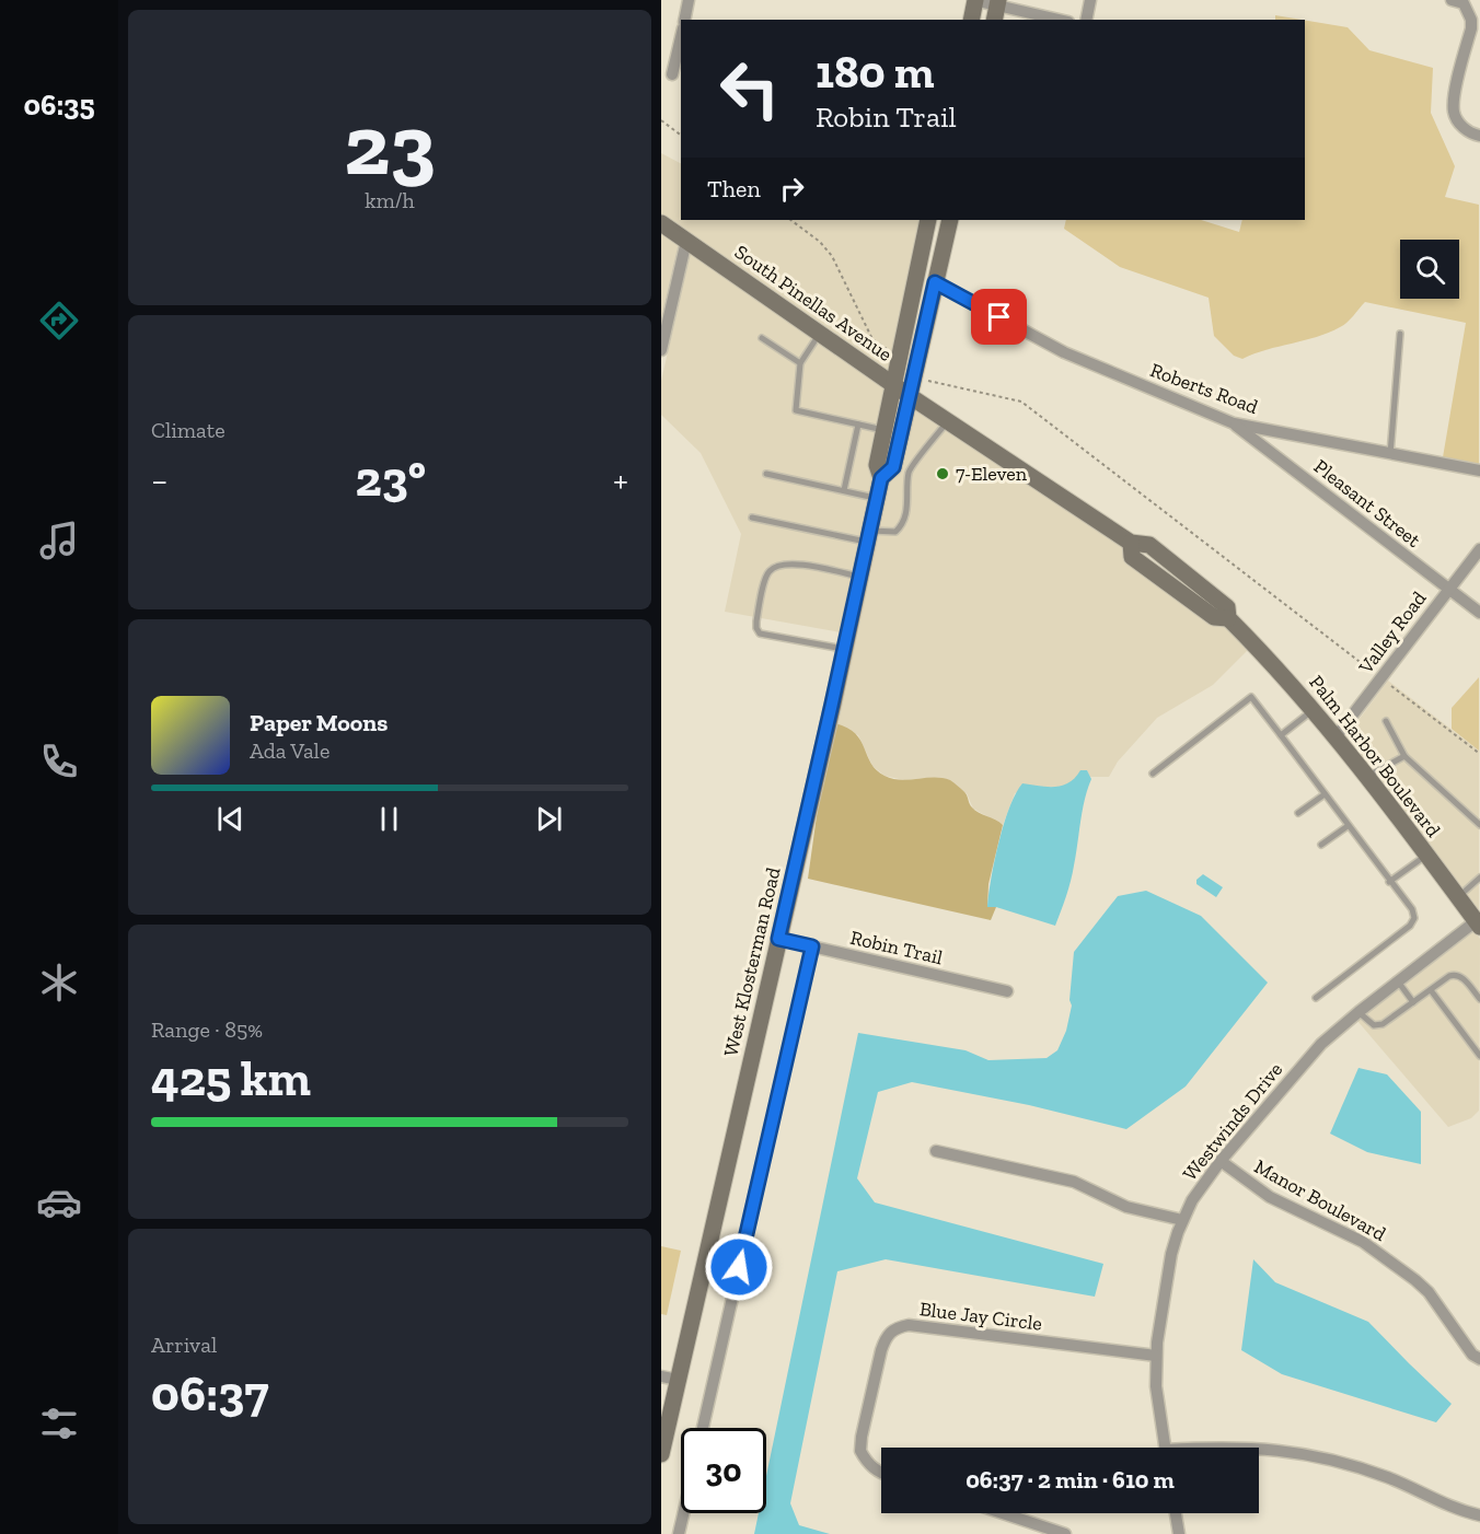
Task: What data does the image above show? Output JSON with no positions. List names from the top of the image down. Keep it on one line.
{"streets":{"main road":["South Pinellas Avenue","Palm Harbor Boulevard","West Klosterman Road"],"street":["Roberts Road","Pleasant Street","Valley Road","Robin Trail","Westwinds Drive","Manor Boulevard","Blue Jay Circle"]},"crossings":[["South Pinellas Avenue","Palm Harbor Boulevard"],["South Pinellas Avenue","West Klosterman Road"],["Roberts Road","Pleasant Street"],["Roberts Road","West Klosterman Road"],["Pleasant Street","Valley Road"],["Valley Road","Palm Harbor Boulevard"],["Palm Harbor Boulevard","West Klosterman Road"],["Palm Harbor Boulevard","Westwinds Drive"],["Robin Trail","West Klosterman Road"],["Westwinds Drive","Manor Boulevard"],["Westwinds Drive","Blue Jay Circle"]],"places":["7-Eleven"],"page":{"tabs":"06:35","tile":[["23","km/h"],"Climate",["Range · 85%","425 km"],["Arrival","06:37"]],"turn":["180 m","Robin Trail"],"then":"Then","heat":["−","23°","+"],"song":["Paper Moons","Ada Vale"],"limit":"30","trip":"06:37 · 2 min · 610 m"}}
